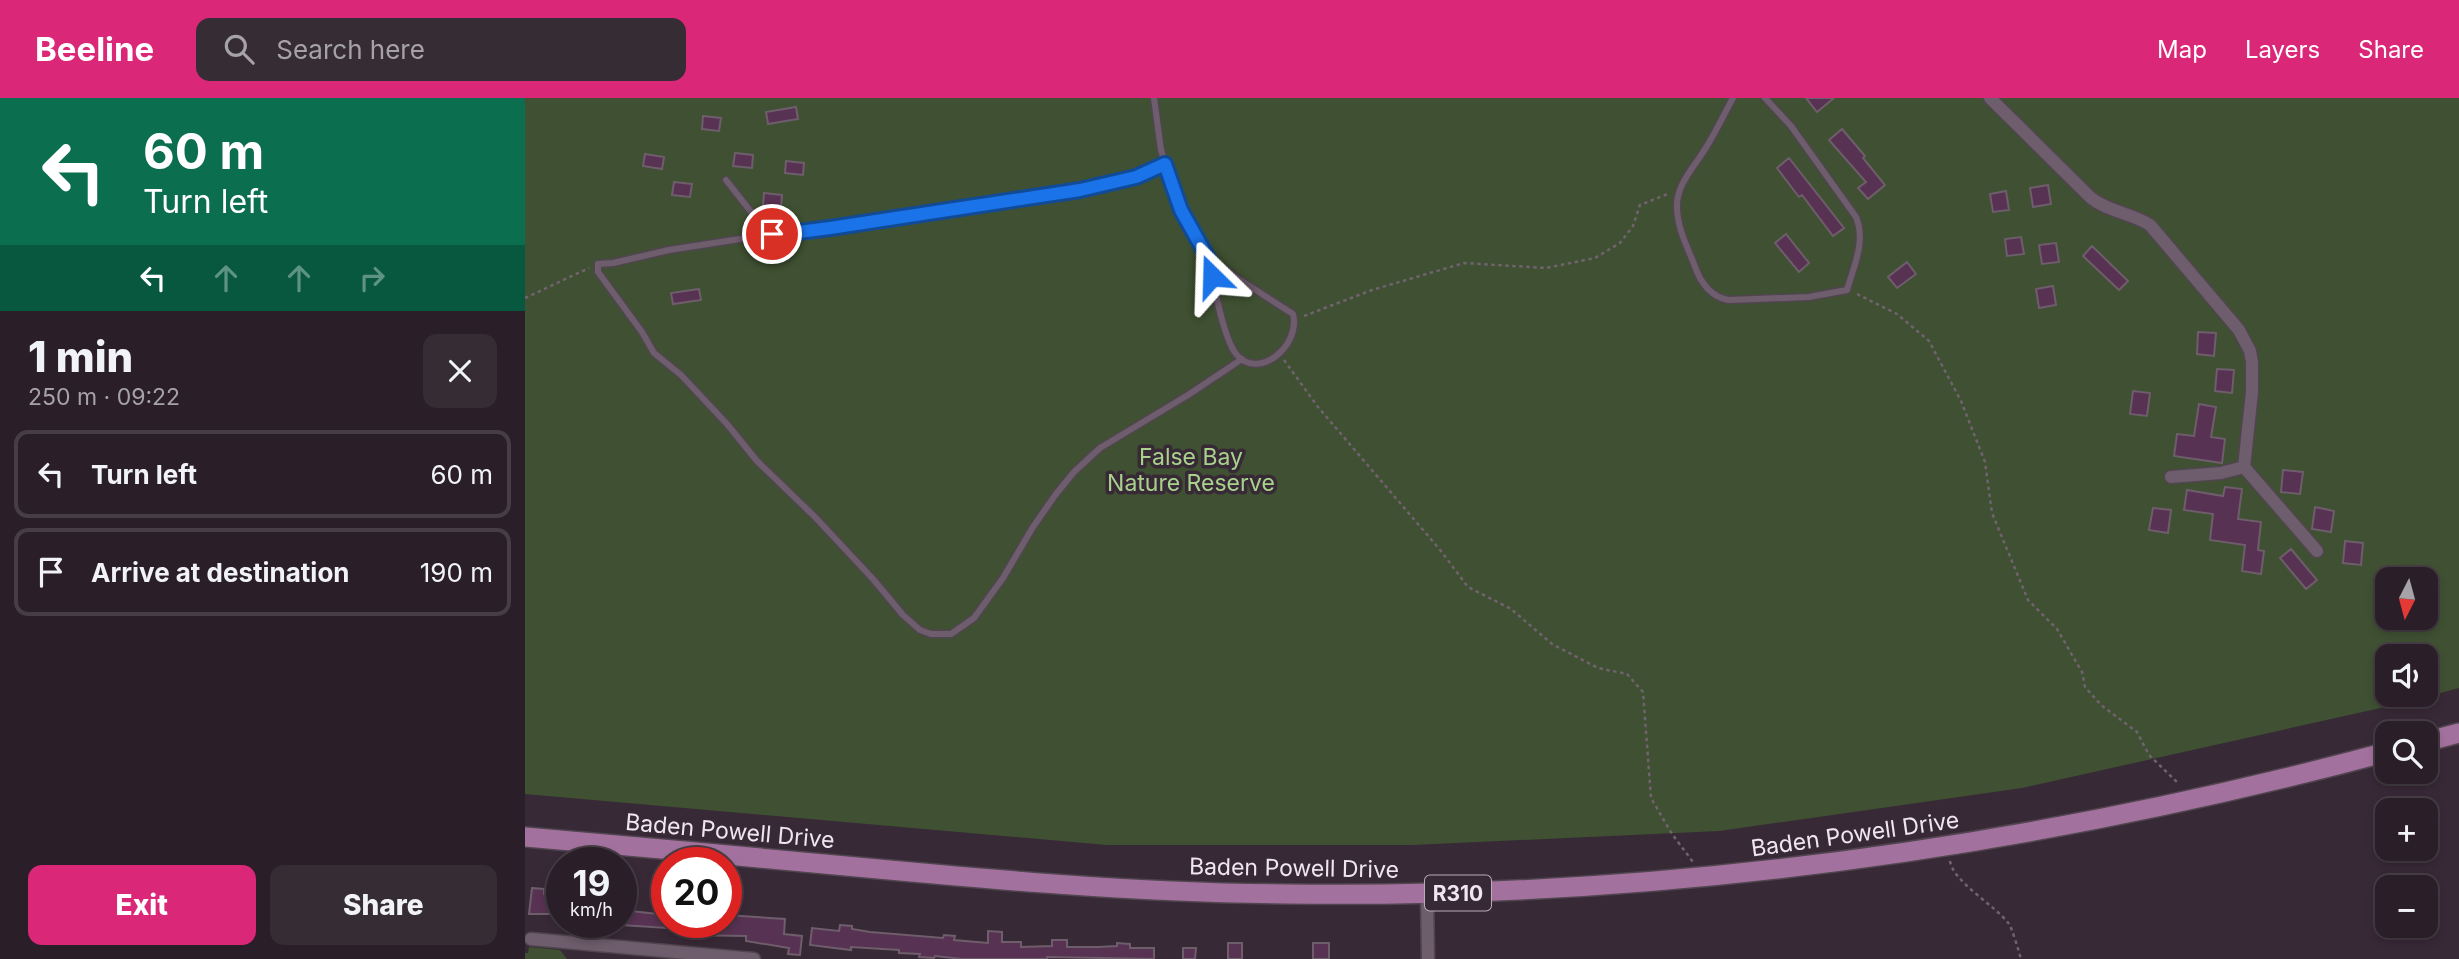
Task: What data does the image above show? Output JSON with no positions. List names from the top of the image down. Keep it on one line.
{"streets":{"main road":["Baden Powell Drive","R310"]},"parks":["False Bay Nature Reserve"],"north":"bottom","page":{"header":"Beeline","search":"Search here","nav":["Map","Layers","Share"],"turn":["60 m","Turn left"],"heading":["1 min","250 m · 09:22"],"list":[{"name":"Turn left","value":"60 m"},{"name":"Arrive at destination","value":"190 m"}],"map_buttons":["+","−"],"speed":"19 km/h","limit":"20","buttons":["Exit","Share"]}}
